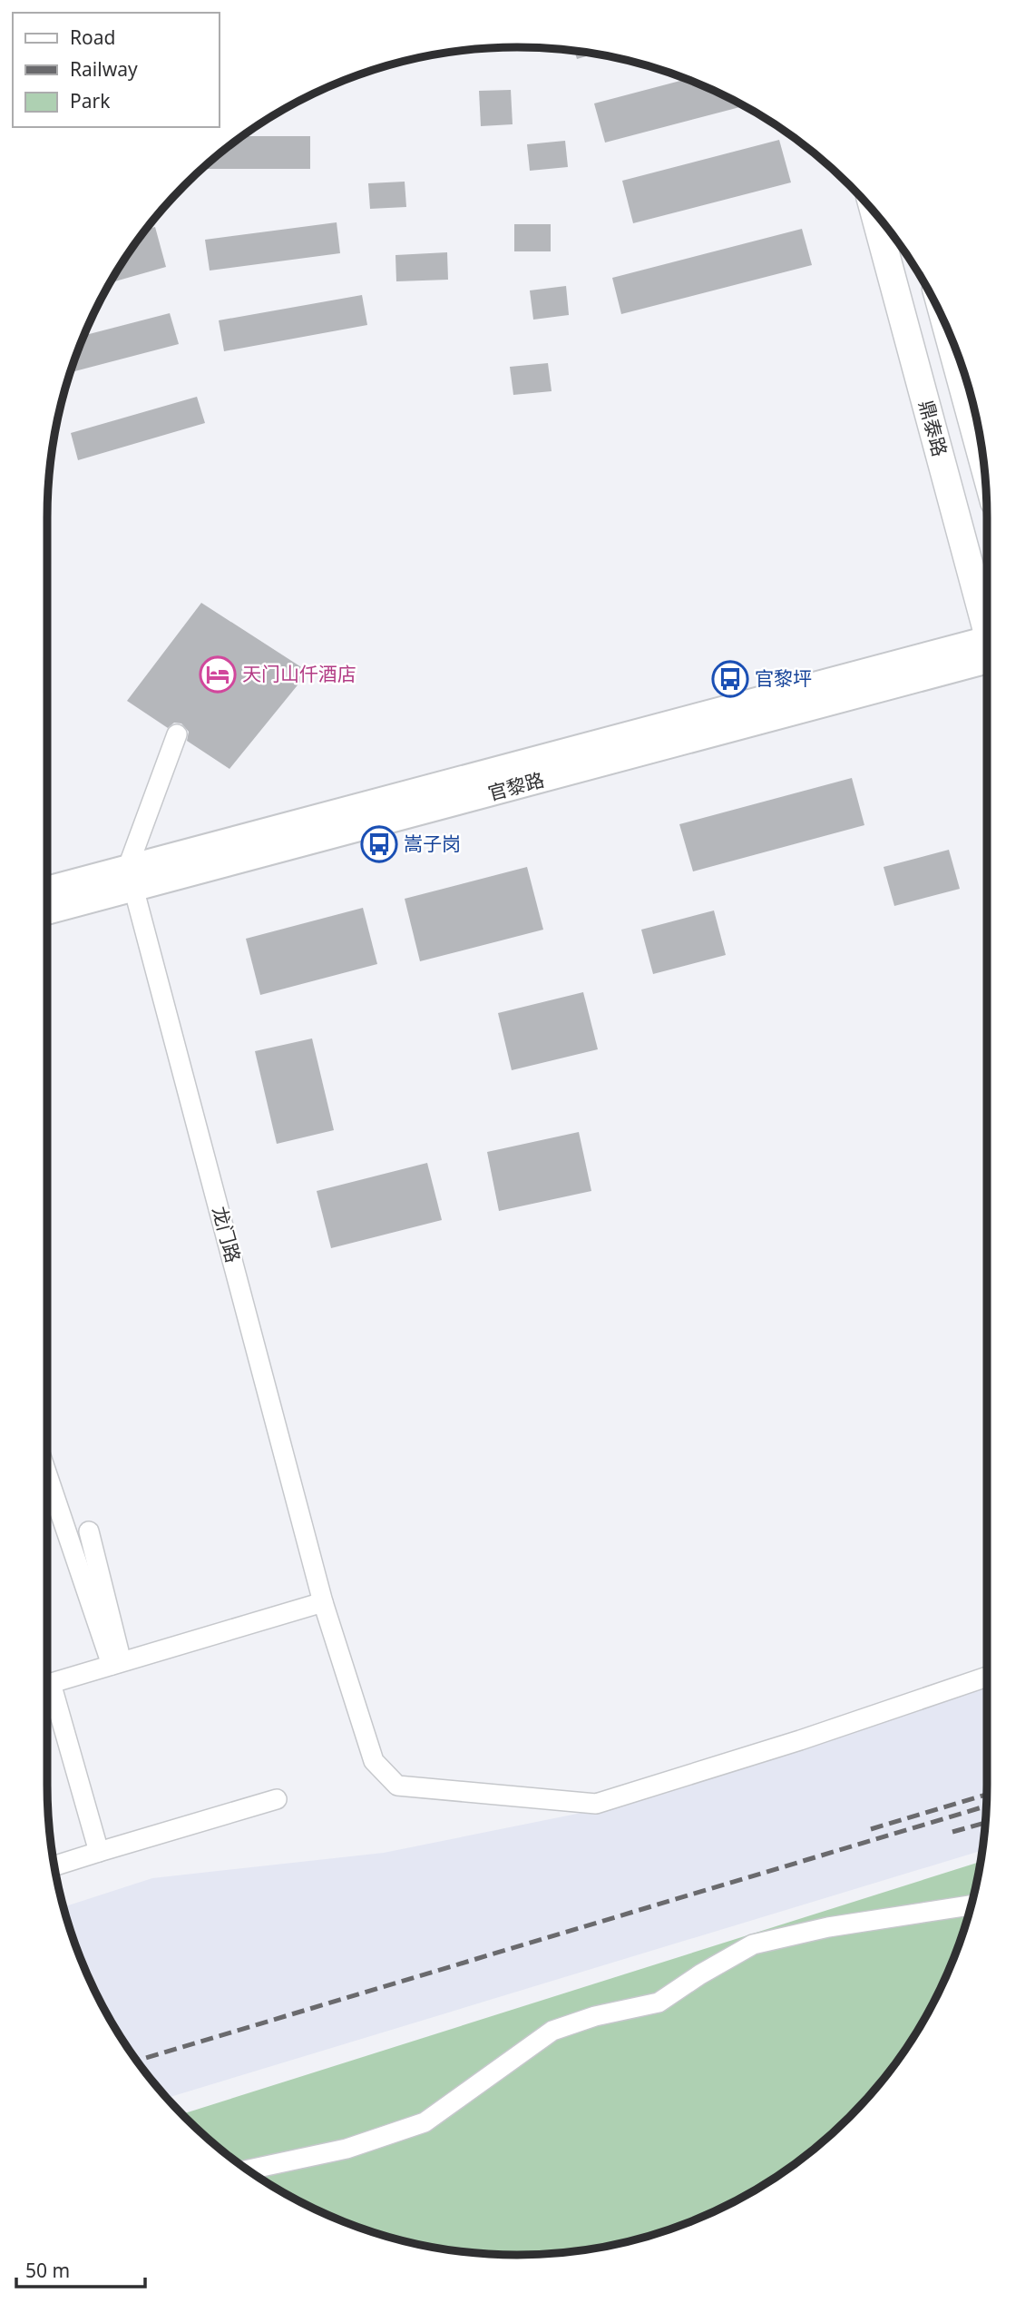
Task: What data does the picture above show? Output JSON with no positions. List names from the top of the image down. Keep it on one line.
{"streets":{"highway":["鼎泰路"],"main road":["官黎路"],"street":["龙门路"]},"crossings":[["官黎路","龙门路"]],"places":{"hotel":["天门山仟酒店"],"bus stop":["官黎坪","嵩子岗"]},"legend":["Road","Railway","Park"],"scale_bar":"50 m"}
